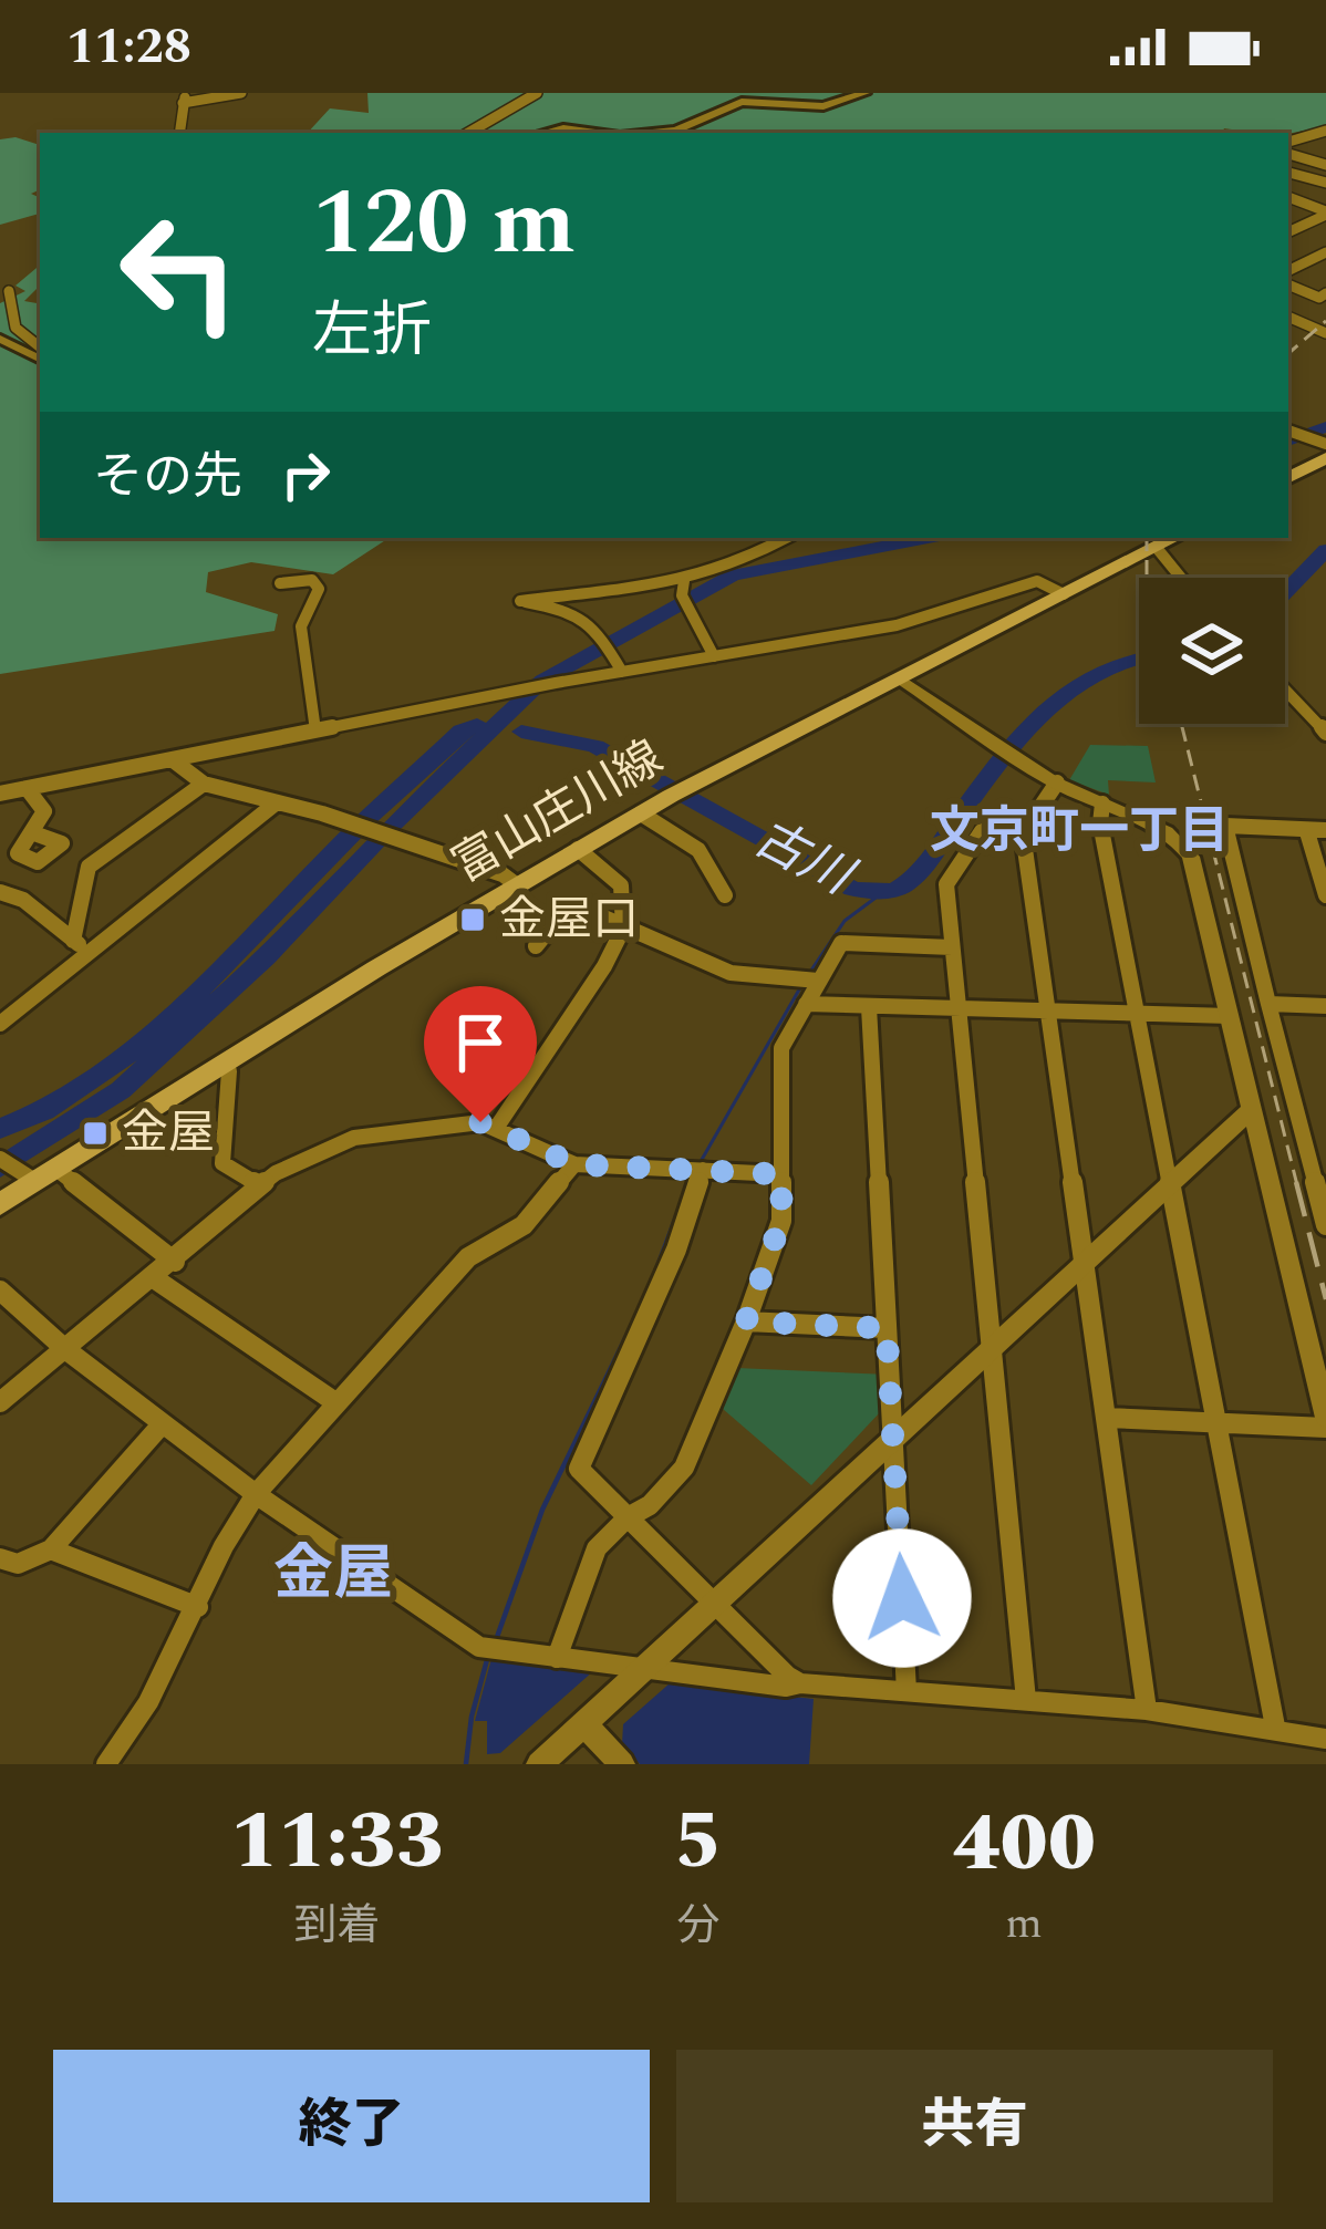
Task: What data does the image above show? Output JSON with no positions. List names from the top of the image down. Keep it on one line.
{"streets":{"main road":["富山庄川線"]},"districts":["文京町一丁目","金屋"],"water":["古川"],"places":{"transit":["金屋口","金屋"]},"page":{"status":"11:28","turn":["120 m","左折"],"then":"その先","eta":["11:33","到着","5","分","400","m"],"buttons":["終了","共有"]}}
